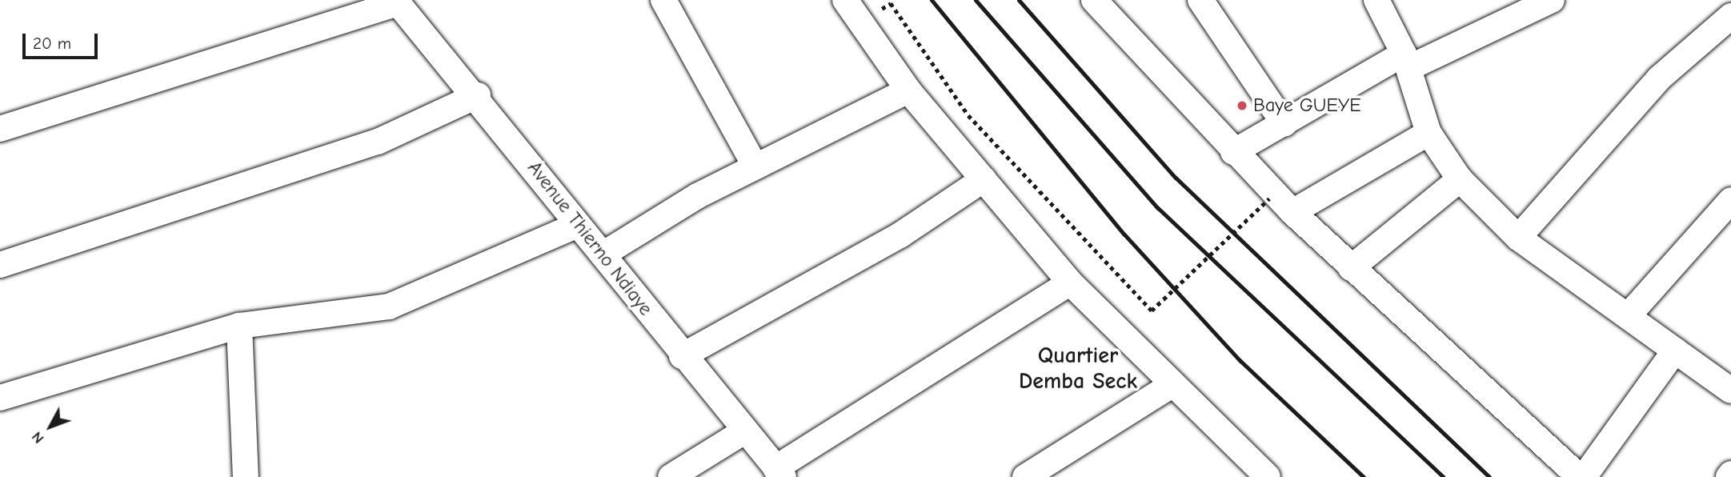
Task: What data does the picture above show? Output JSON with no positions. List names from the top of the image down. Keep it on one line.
{"streets":{"street":["Avenue Thierno Ndiaye"]},"districts":["Quartier Demba Seck"],"places":["Baye GUEYE"],"scale_bar":"20 m","north":"bottom left"}
